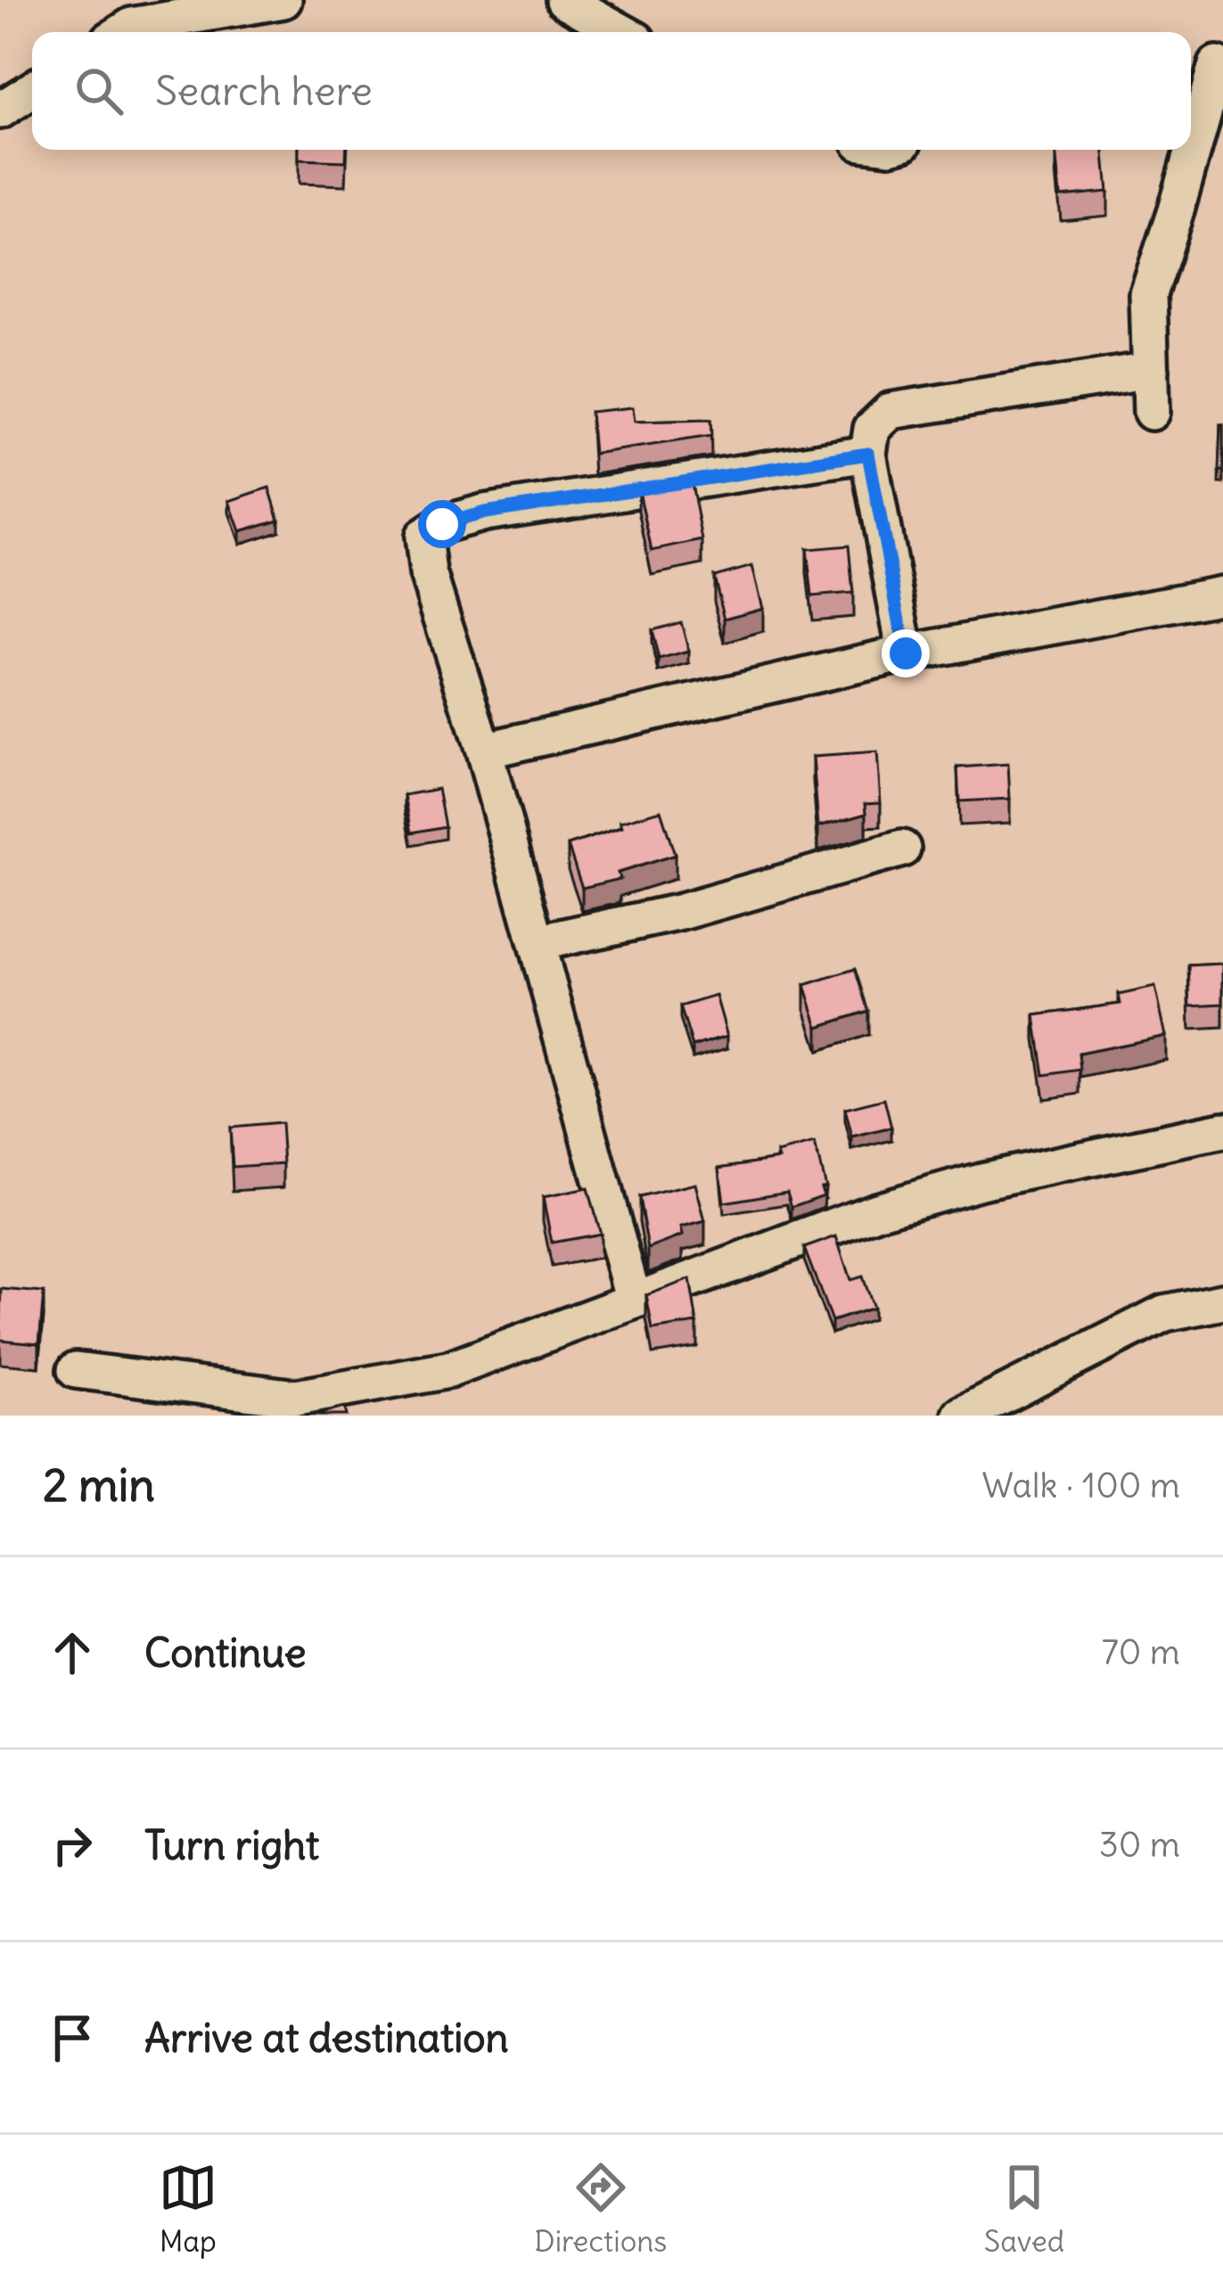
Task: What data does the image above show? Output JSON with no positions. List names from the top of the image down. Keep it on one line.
{"page":{"search":"Search here","heading":["2 min","Walk · 100 m"],"list":[["Continue","70 m"],["Turn right","30 m"],"Arrive at destination"],"nav":["Map","Directions","Saved"]}}
